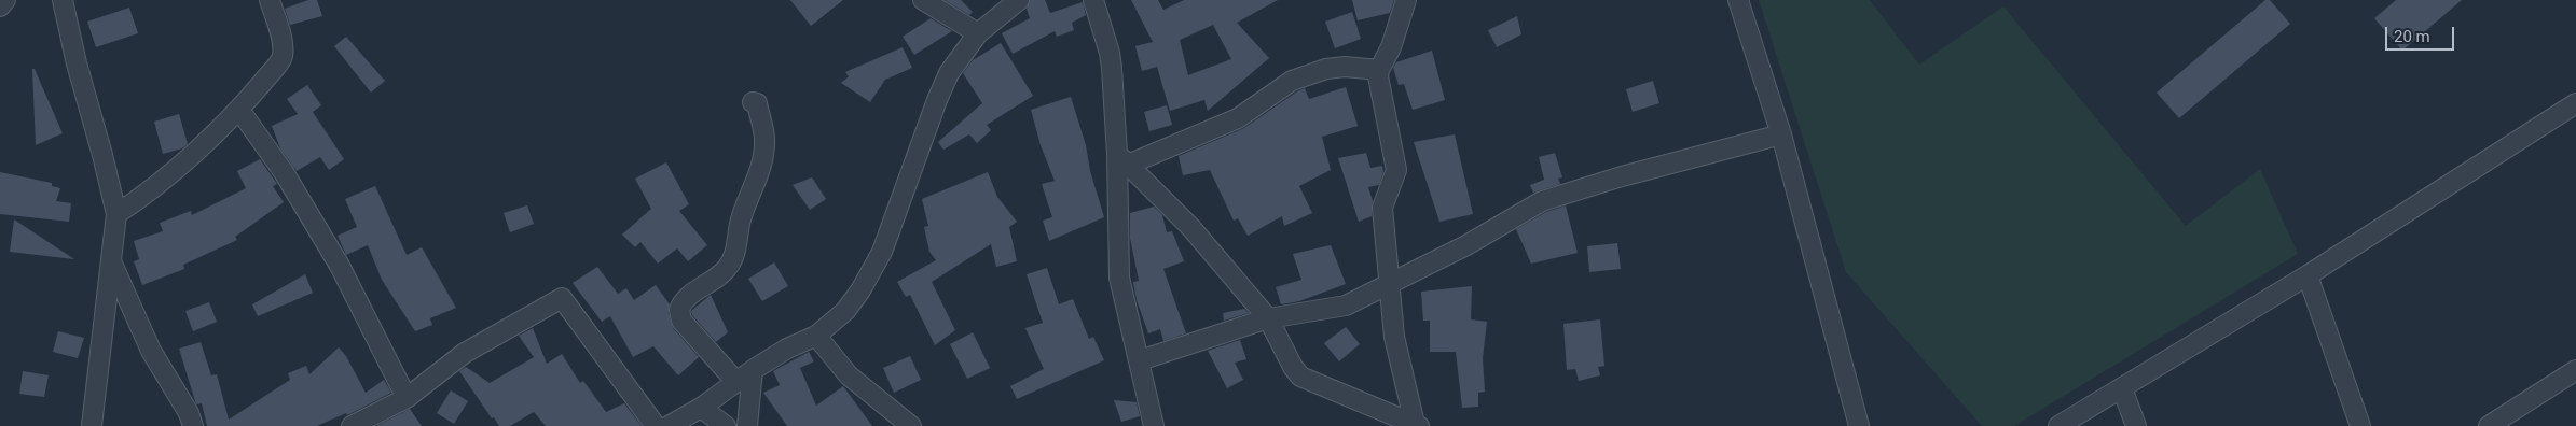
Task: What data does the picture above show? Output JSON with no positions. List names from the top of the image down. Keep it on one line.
{"scale_bar":"20 m"}
